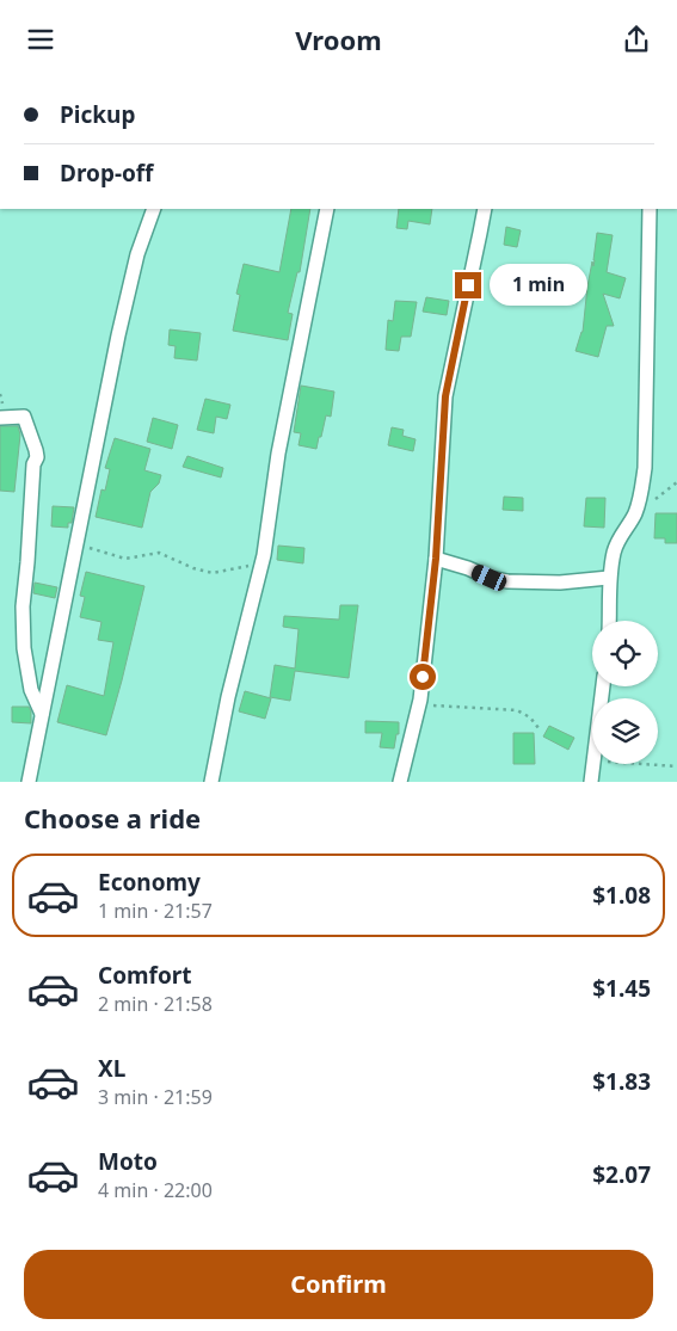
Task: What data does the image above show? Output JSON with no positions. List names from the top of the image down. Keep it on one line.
{"page":{"header":"Vroom","banner":["Pickup","Drop-off"],"bubble":"1 min","heading":"Choose a ride","list":[{"name":"Economy","note":"1 min · 21:57","value":"$1.08"},{"name":"Comfort","note":"2 min · 21:58","value":"$1.45"},{"name":"XL","note":"3 min · 21:59","value":"$1.83"},{"name":"Moto","note":"4 min · 22:00","value":"$2.07"}],"buttons":"Confirm"}}
